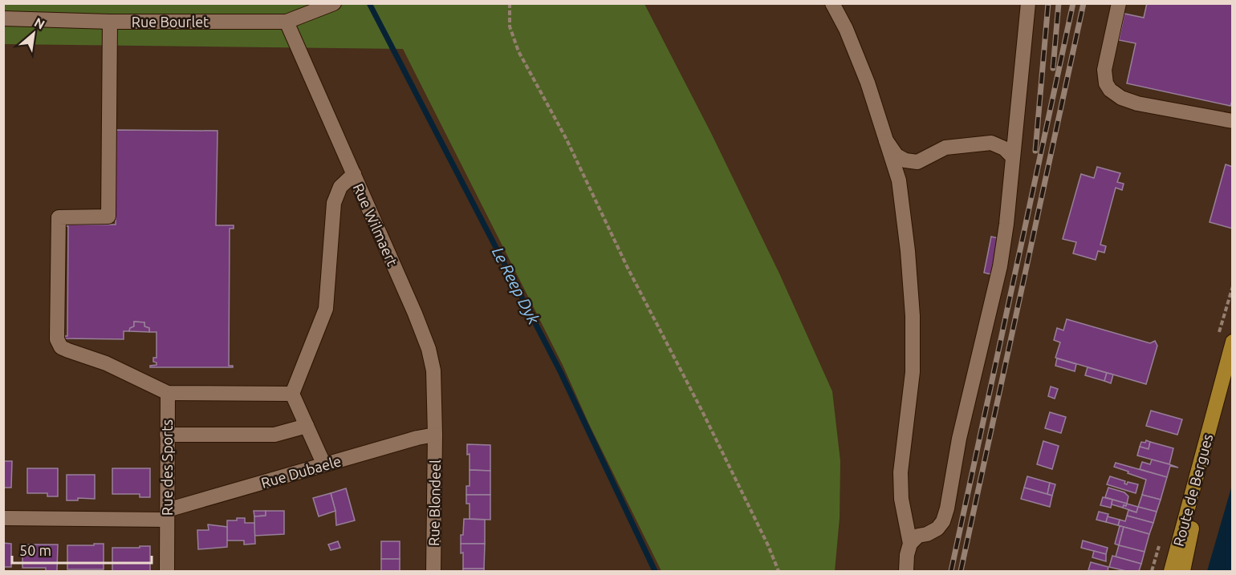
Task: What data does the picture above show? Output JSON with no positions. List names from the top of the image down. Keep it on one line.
{"streets":{"main road":["Route de Bergues"],"street":["Rue Bourlet","Rue Wilmaert","Rue des Sports","Rue Dubaele","Rue Blondeel"]},"crossings":[["Rue Bourlet","Rue Wilmaert"],["Rue Wilmaert","Rue Dubaele"],["Rue Wilmaert","Rue Blondeel"],["Rue des Sports","Rue Dubaele"],["Rue Dubaele","Rue Blondeel"]],"water":["Le Reep Dyk"],"scale_bar":"50 m","north":"top right"}
